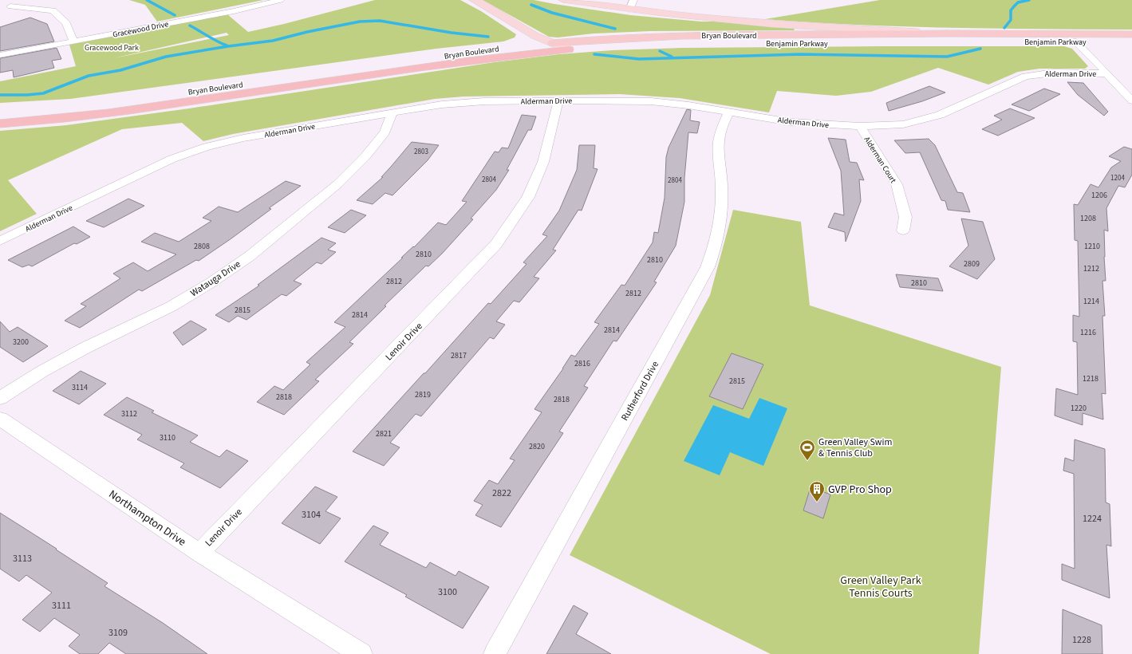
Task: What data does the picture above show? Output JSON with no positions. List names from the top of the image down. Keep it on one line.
{"streets":{"highway":["Bryan Boulevard","Benjamin Parkway"],"street":["Gracewood Drive","Alderman Drive","Alderman Court","Watauga Drive","Lenoir Drive","Rutherford Drive","Northampton Drive"]},"crossings":[["Bryan Boulevard","Benjamin Parkway"],["Alderman Drive","Alderman Court"],["Alderman Drive","Watauga Drive"],["Alderman Drive","Lenoir Drive"],["Alderman Drive","Rutherford Drive"],["Lenoir Drive","Northampton Drive"]],"parks":["Gracewood Park","Green Valley Park Tennis Courts"],"places":{"sports":["Green Valley Swim & Tennis Club"],"building":["GVP Pro Shop"]},"house_numbers":["2803","1204","2804","2804","1206","1208","2808","1210","2810","2810","2809","1212","2812","2810","2812","1214","2815","2814","2814","1216","3200","2817","2816","1218","2815","3114","2819","2818","2818","1220","3112","2821","3110","2820","2822","3104","1224","3113","3100","3111","3109","1228"]}
